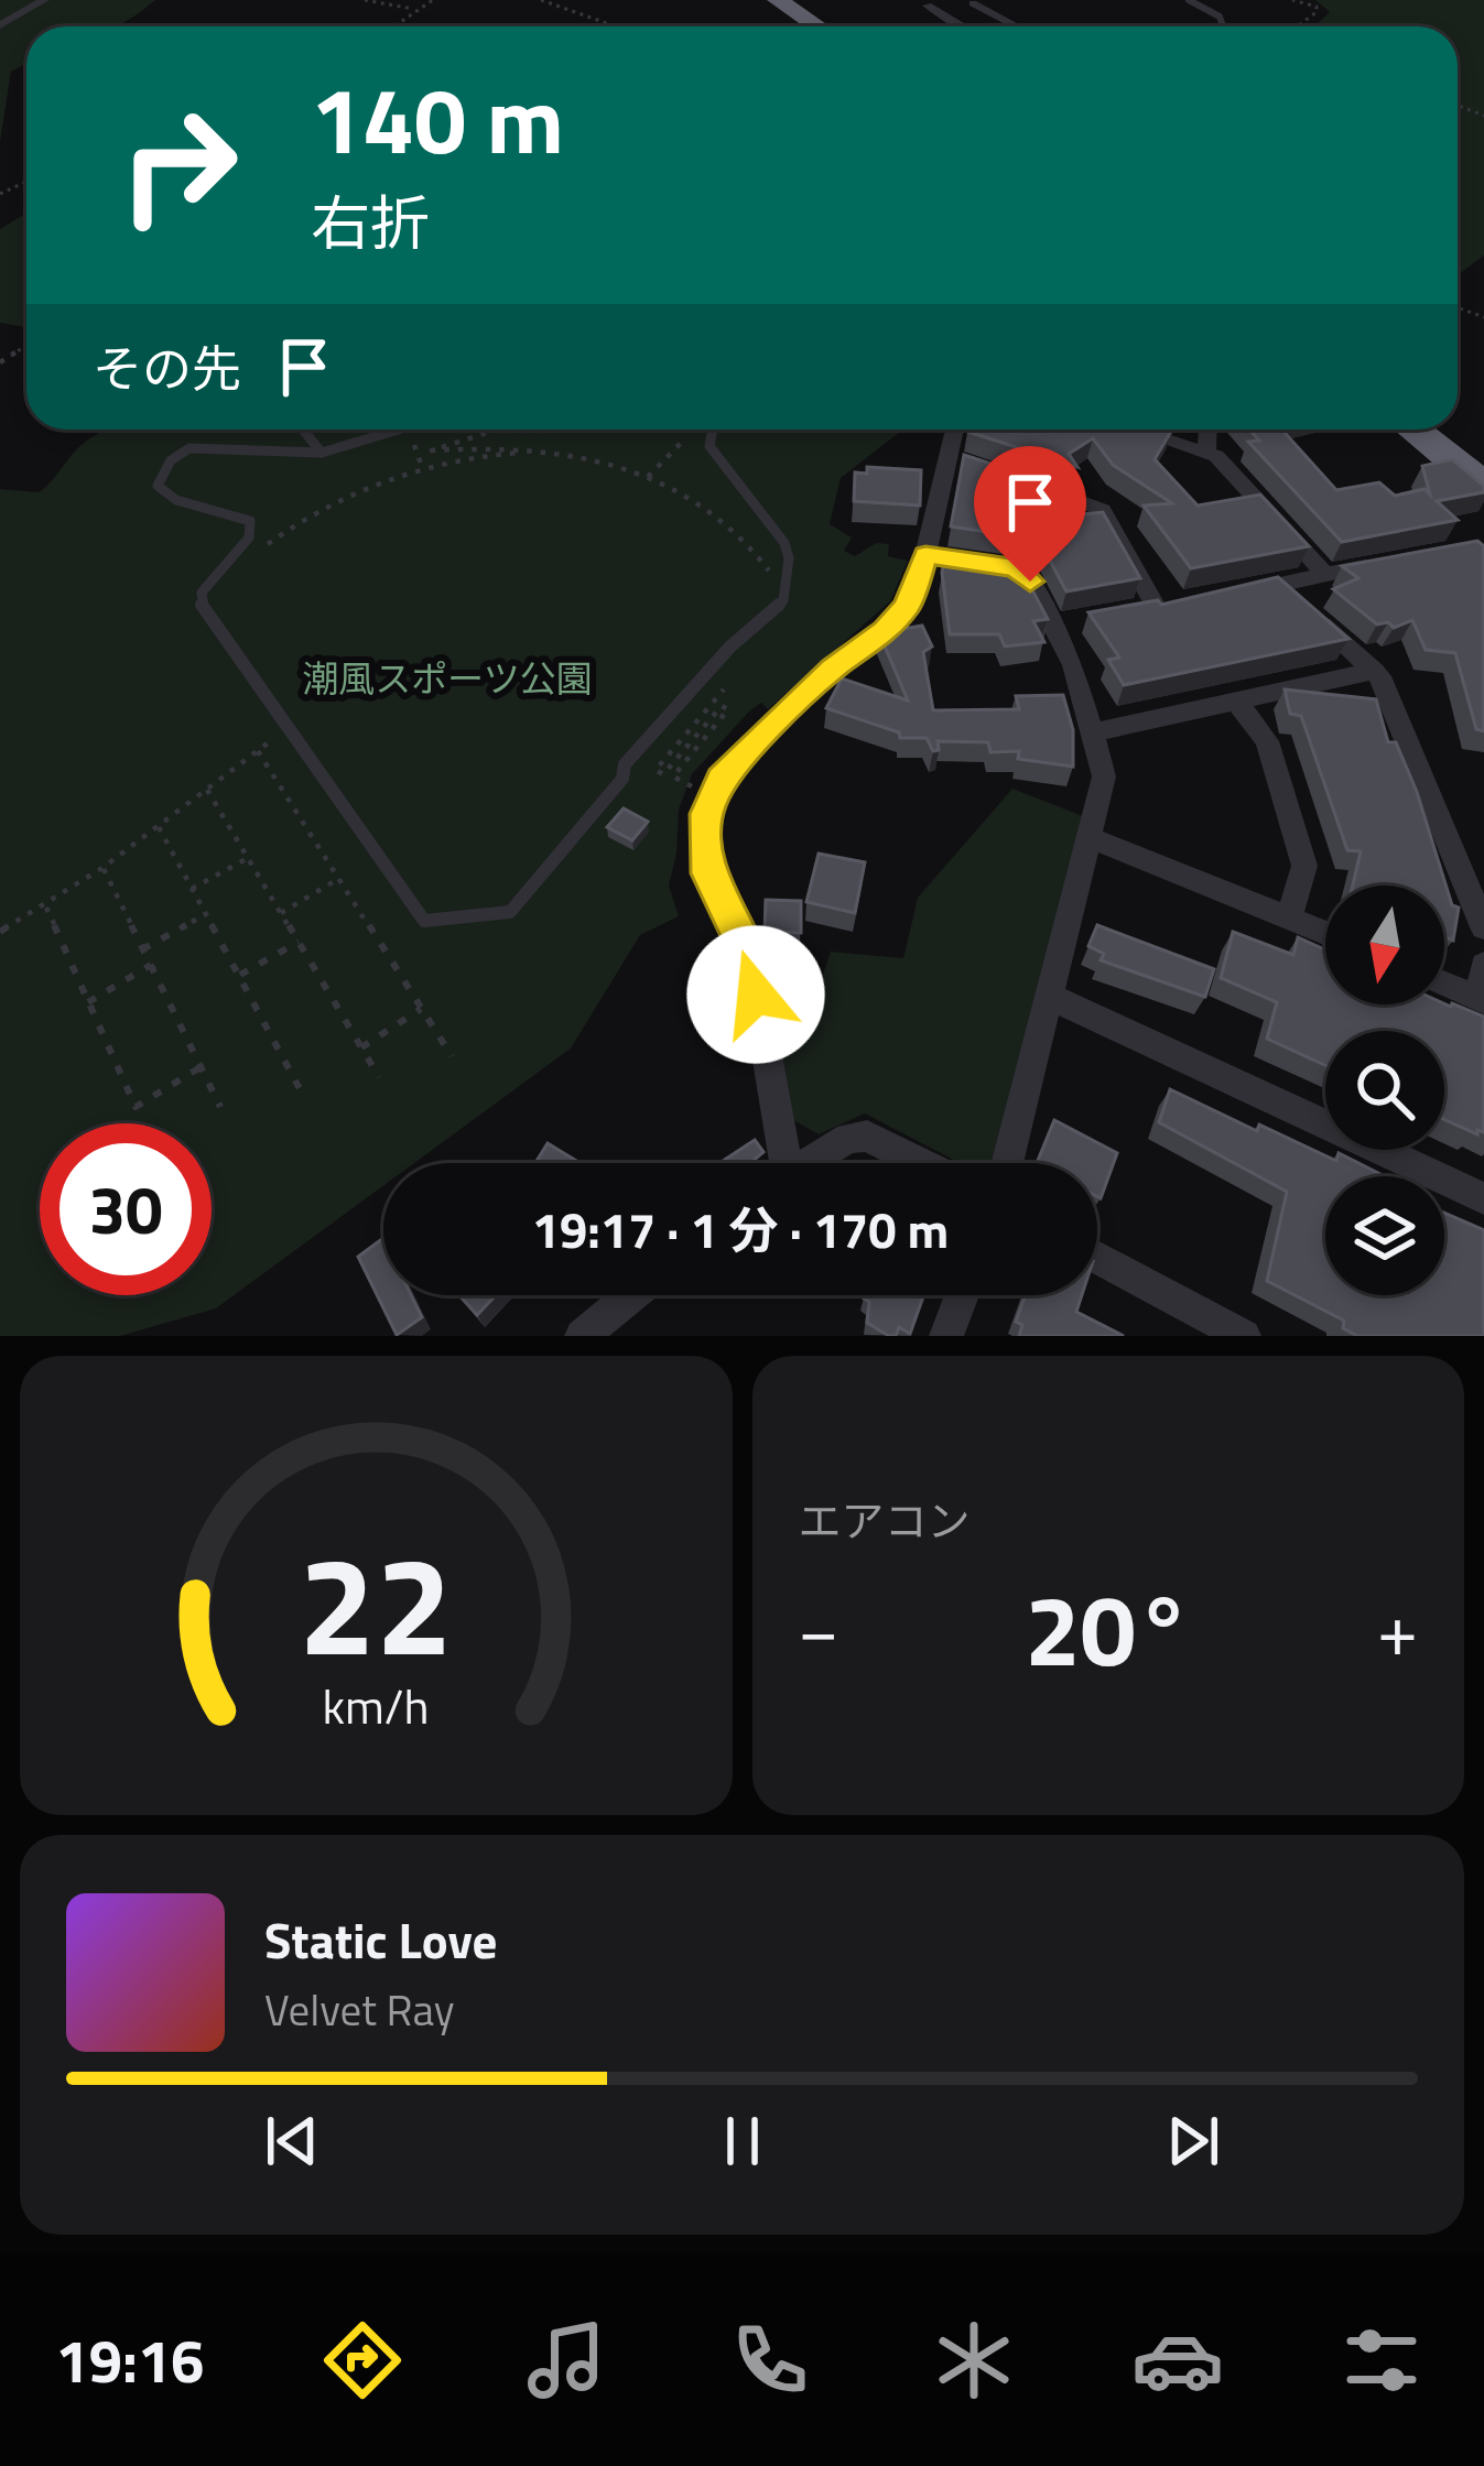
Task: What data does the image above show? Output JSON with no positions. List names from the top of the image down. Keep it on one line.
{"parks":["潮風スポーツ公園"],"north":"bottom","page":{"turn":["140 m","右折"],"then":"その先","limit":"30","trip":"19:17 · 1 分 · 170 m","tile":"エアコン","heat":["−","20°","+"],"song":["Static Love","Velvet Ray"],"tabs":"19:16","gauge":["22","km/h"]}}
